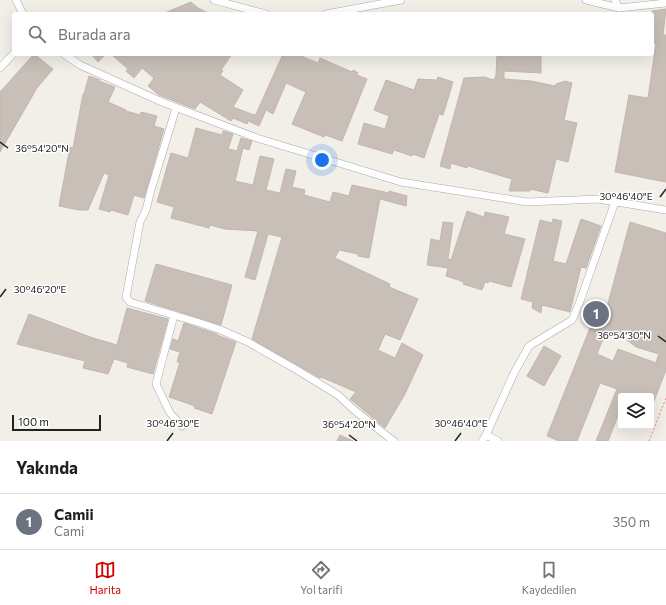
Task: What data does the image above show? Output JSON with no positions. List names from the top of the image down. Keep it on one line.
{"scale_bar":"100 m","page":{"search":"Burada ara","pins":"1","scale":"100 m","heading":"Yakında","list":[{"mark":"1","name":"Camii","note":"Cami","value":"350 m"}],"nav":["Harita","Yol tarifi","Kaydedilen"]},"coordinates":["36°54'20\"N","30°46'40\"E","30°46'20\"E","36°54'30\"N","30°46'30\"E"]}
